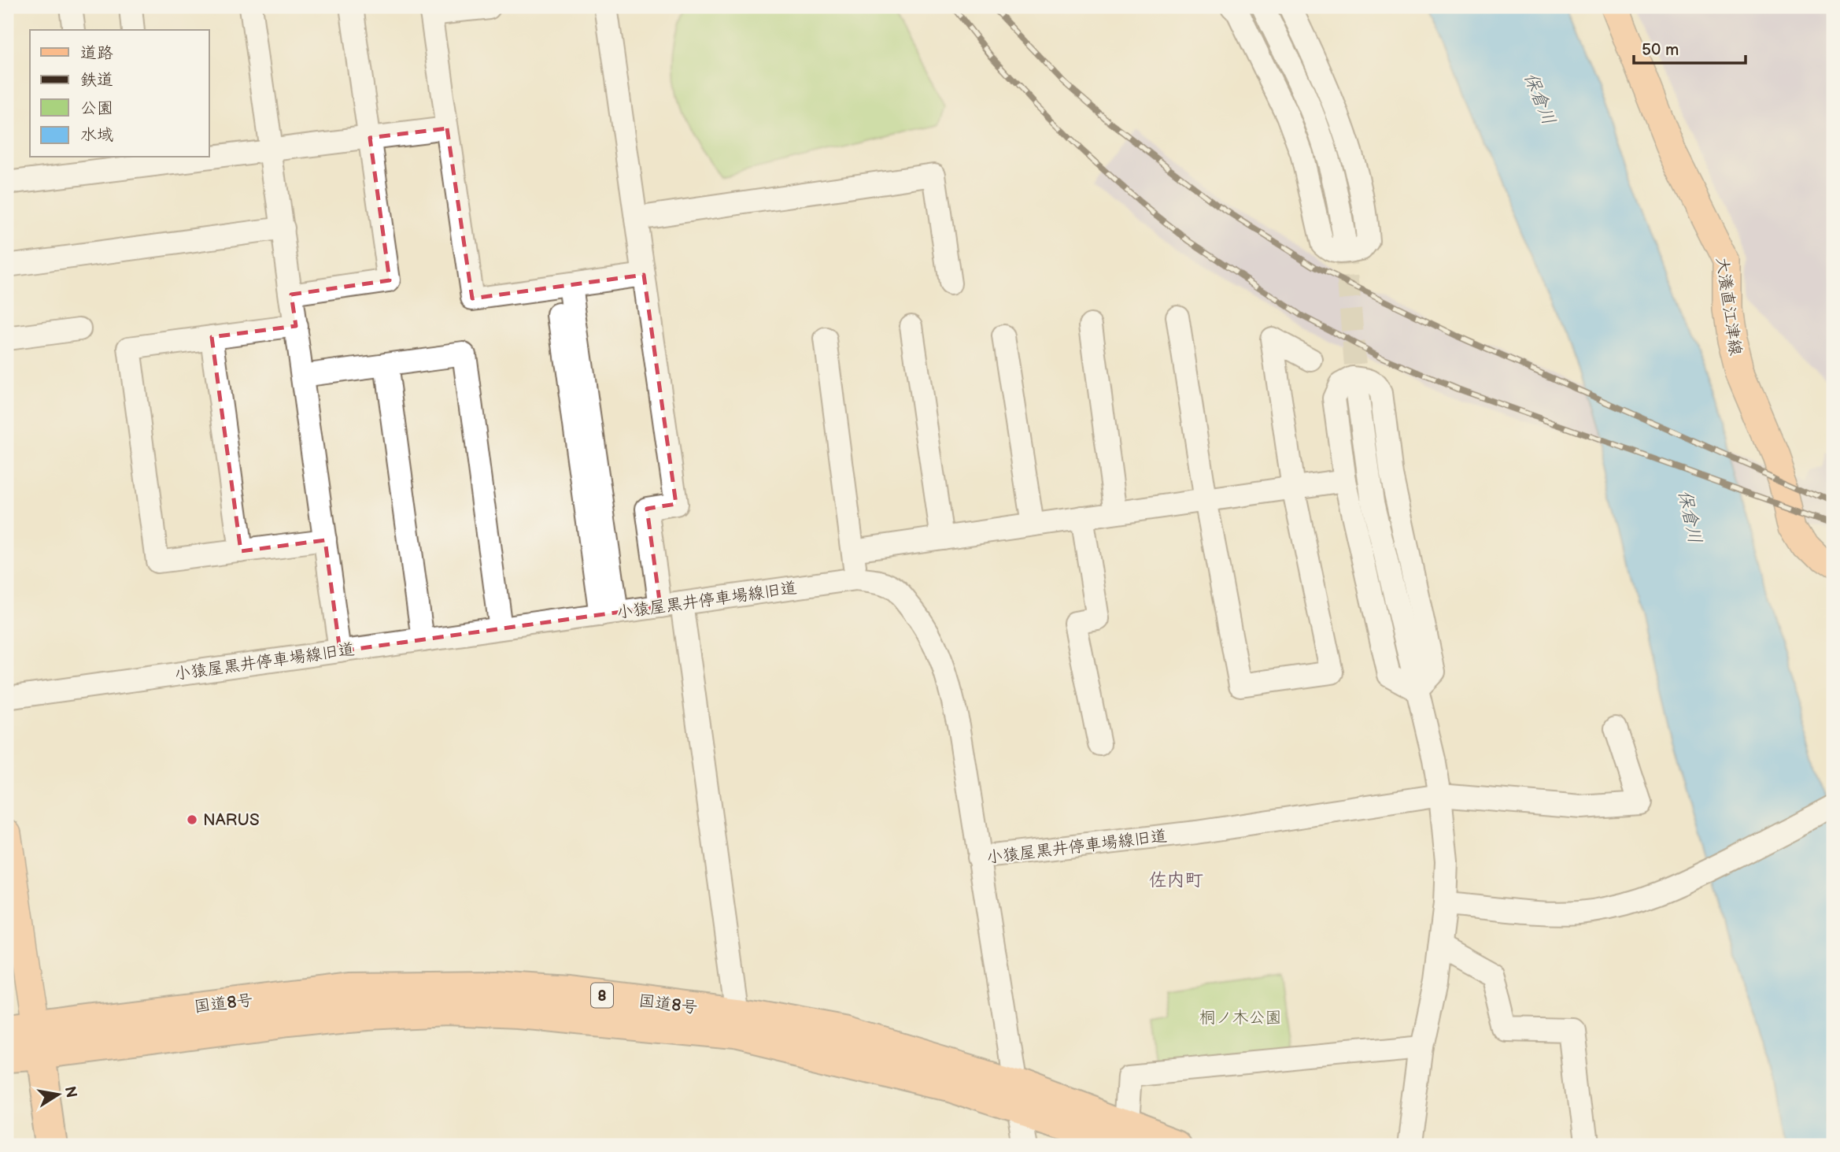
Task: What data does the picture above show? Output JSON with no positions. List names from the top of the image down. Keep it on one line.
{"streets":{"highway":["8","国道8号"],"main road":["大瀁直江津線"],"street":["小猿屋黒井停車場線旧道"]},"districts":["佐内町"],"water":["保倉川"],"parks":["桐ノ木公園"],"places":["NARUS"],"legend":["道路","鉄道","公園","水域"],"scale_bar":"50 m","north":"right"}
